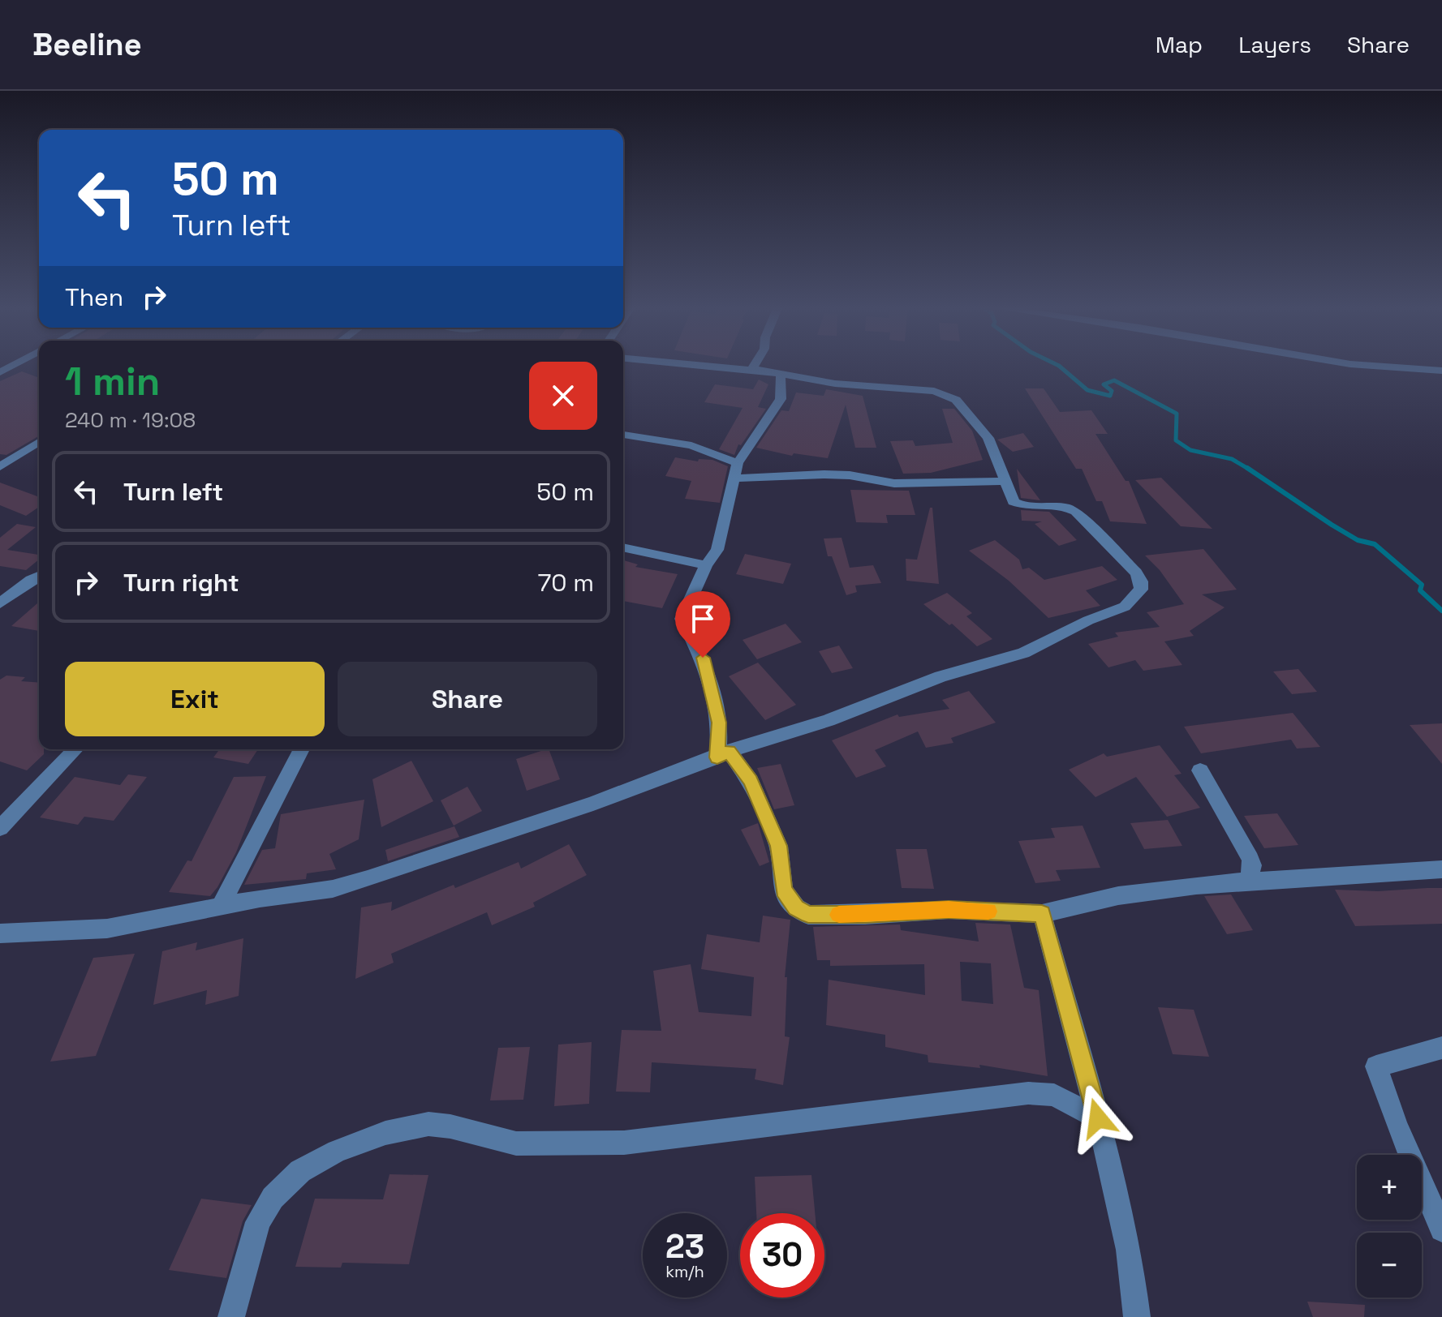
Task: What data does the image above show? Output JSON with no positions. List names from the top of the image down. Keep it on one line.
{"page":{"header":"Beeline","nav":["Map","Layers","Share"],"turn":["50 m","Turn left"],"then":"Then","heading":["1 min","240 m · 19:08"],"list":[{"name":"Turn left","value":"50 m"},{"name":"Turn right","value":"70 m"}],"buttons":["Exit","Share"],"map_buttons":["+","−"],"speed":"23 km/h","limit":"30"}}
